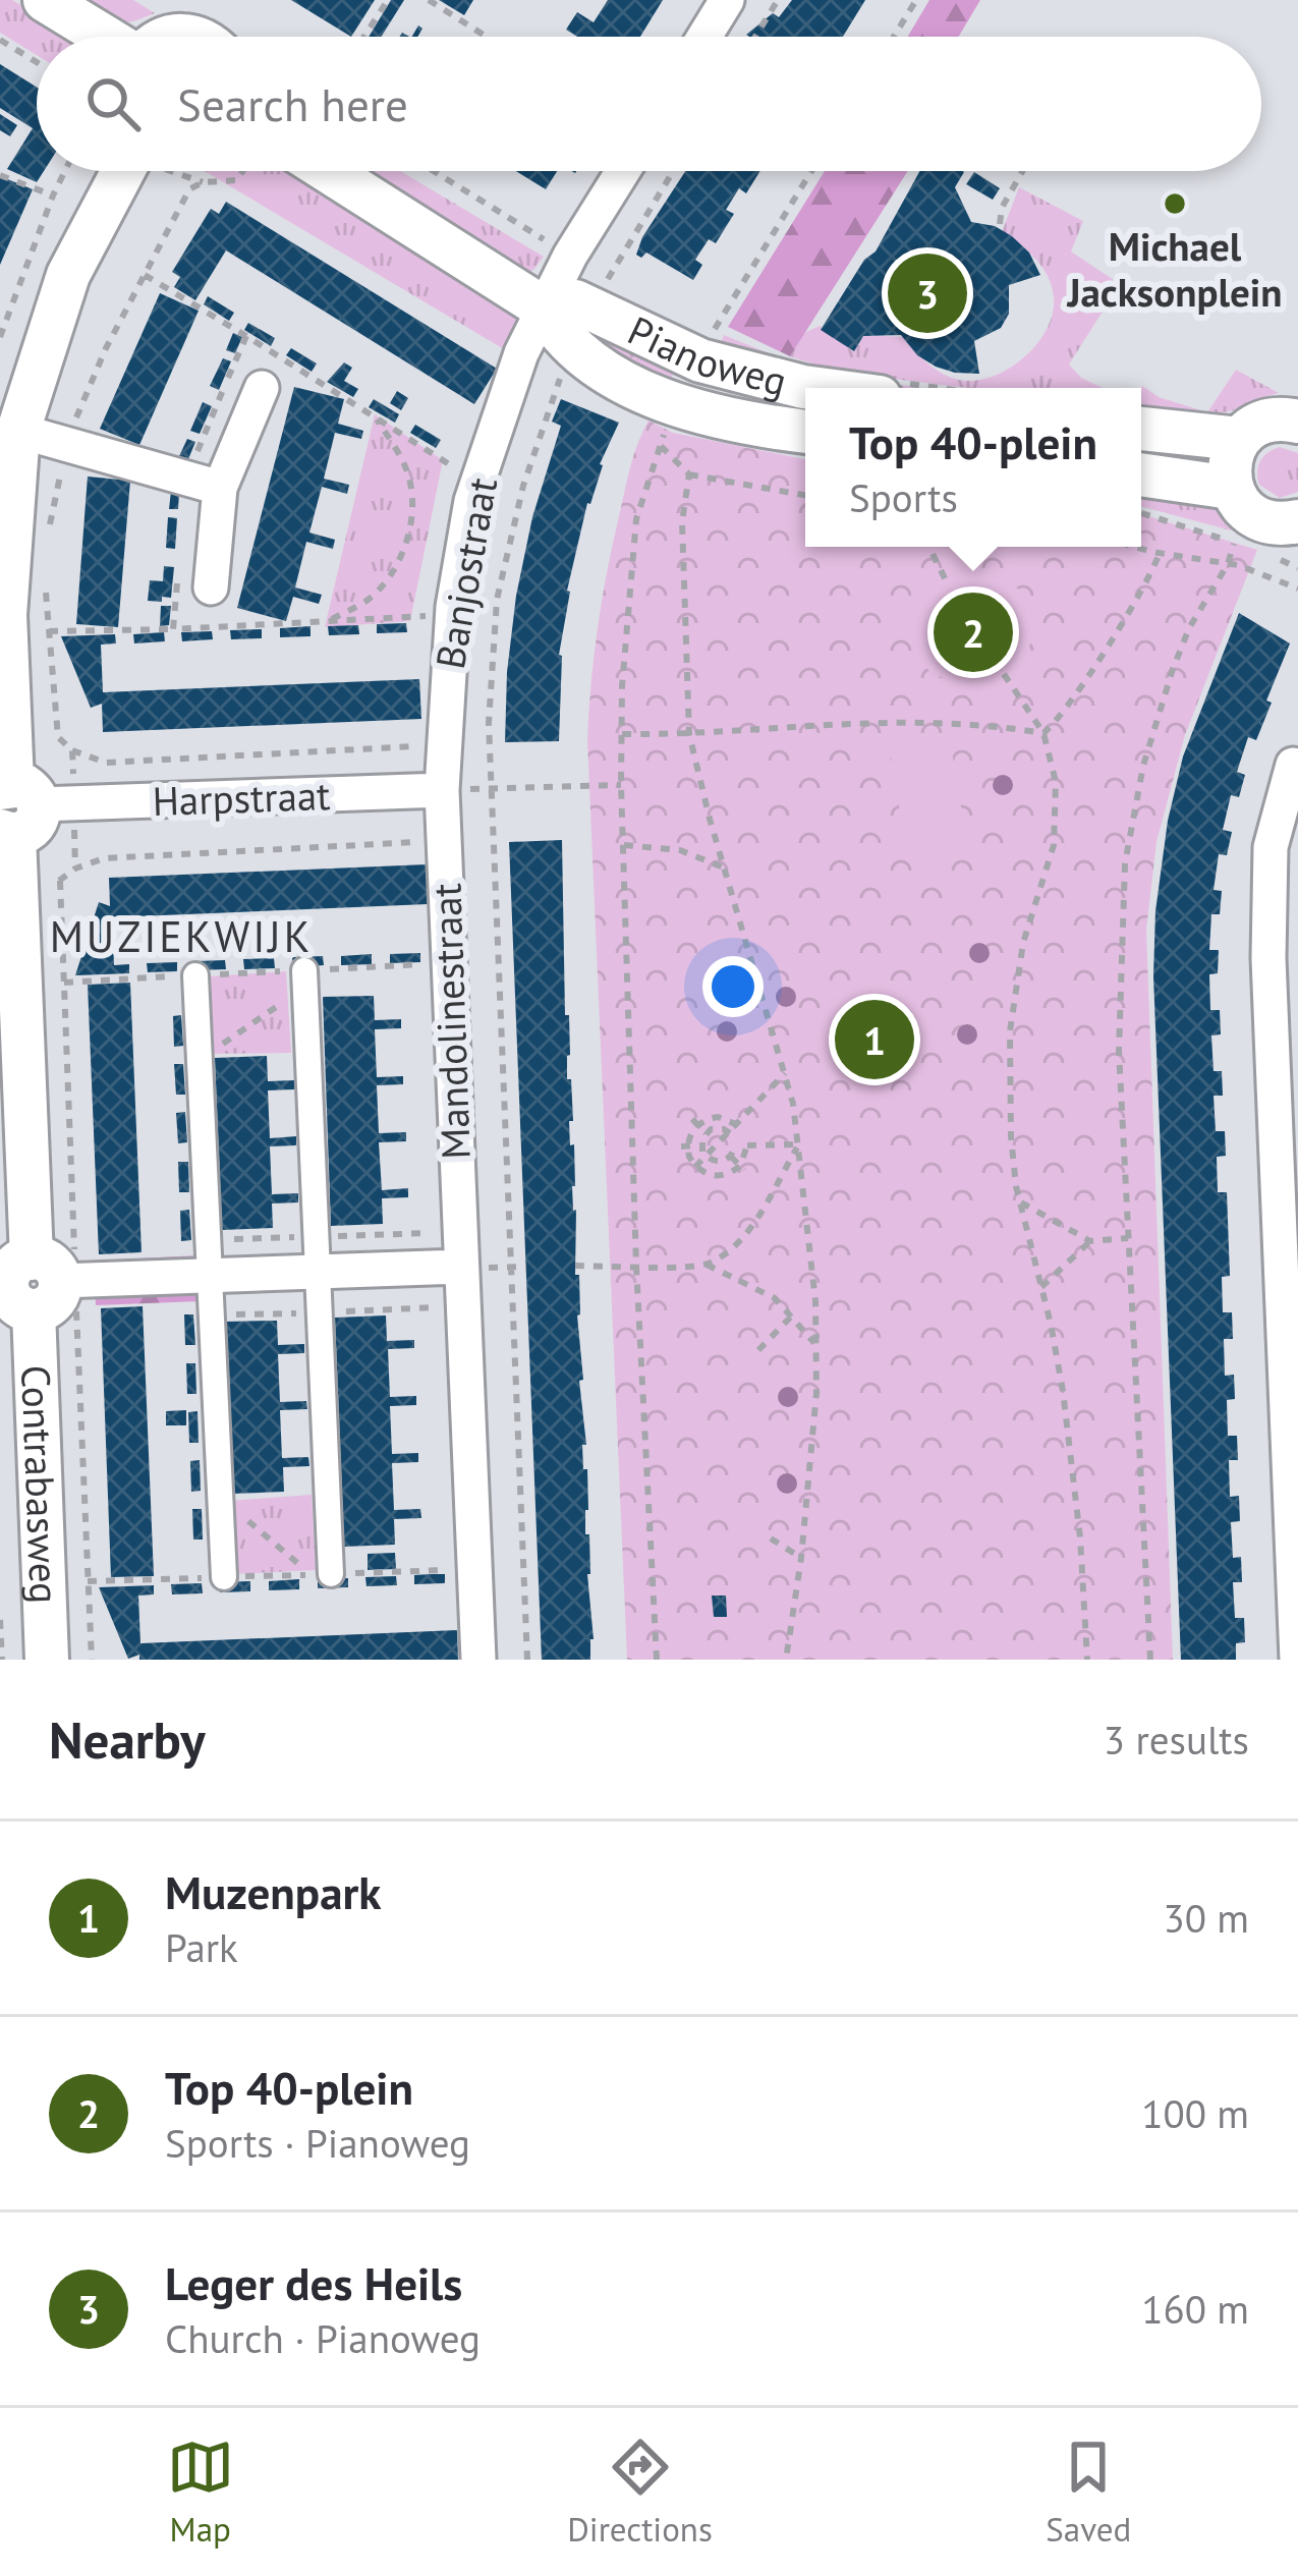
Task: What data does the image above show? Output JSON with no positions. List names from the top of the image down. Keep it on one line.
{"streets":{"street":["Pianoweg","Banjostraat","Harpstraat","Mandolinestraat","Contrabasweg"]},"crossings":[["Pianoweg","Banjostraat"],["Banjostraat","Harpstraat"],["Banjostraat","Mandolinestraat"],["Harpstraat","Mandolinestraat"],["Harpstraat","Contrabasweg"]],"districts":["MUZIEKWIJK"],"places":["Michael Jacksonplein"],"page":{"search":"Search here","pins":["3","2","1"],"popup":["Top 40-plein","Sports"],"heading":["Nearby","3 results"],"list":[{"mark":"1","name":"Muzenpark","note":"Park","value":"30 m"},{"mark":"2","name":"Top 40-plein","note":"Sports · Pianoweg","value":"100 m"},{"mark":"3","name":"Leger des Heils","note":"Church · Pianoweg","value":"160 m"}],"nav":["Map","Directions","Saved"]}}
